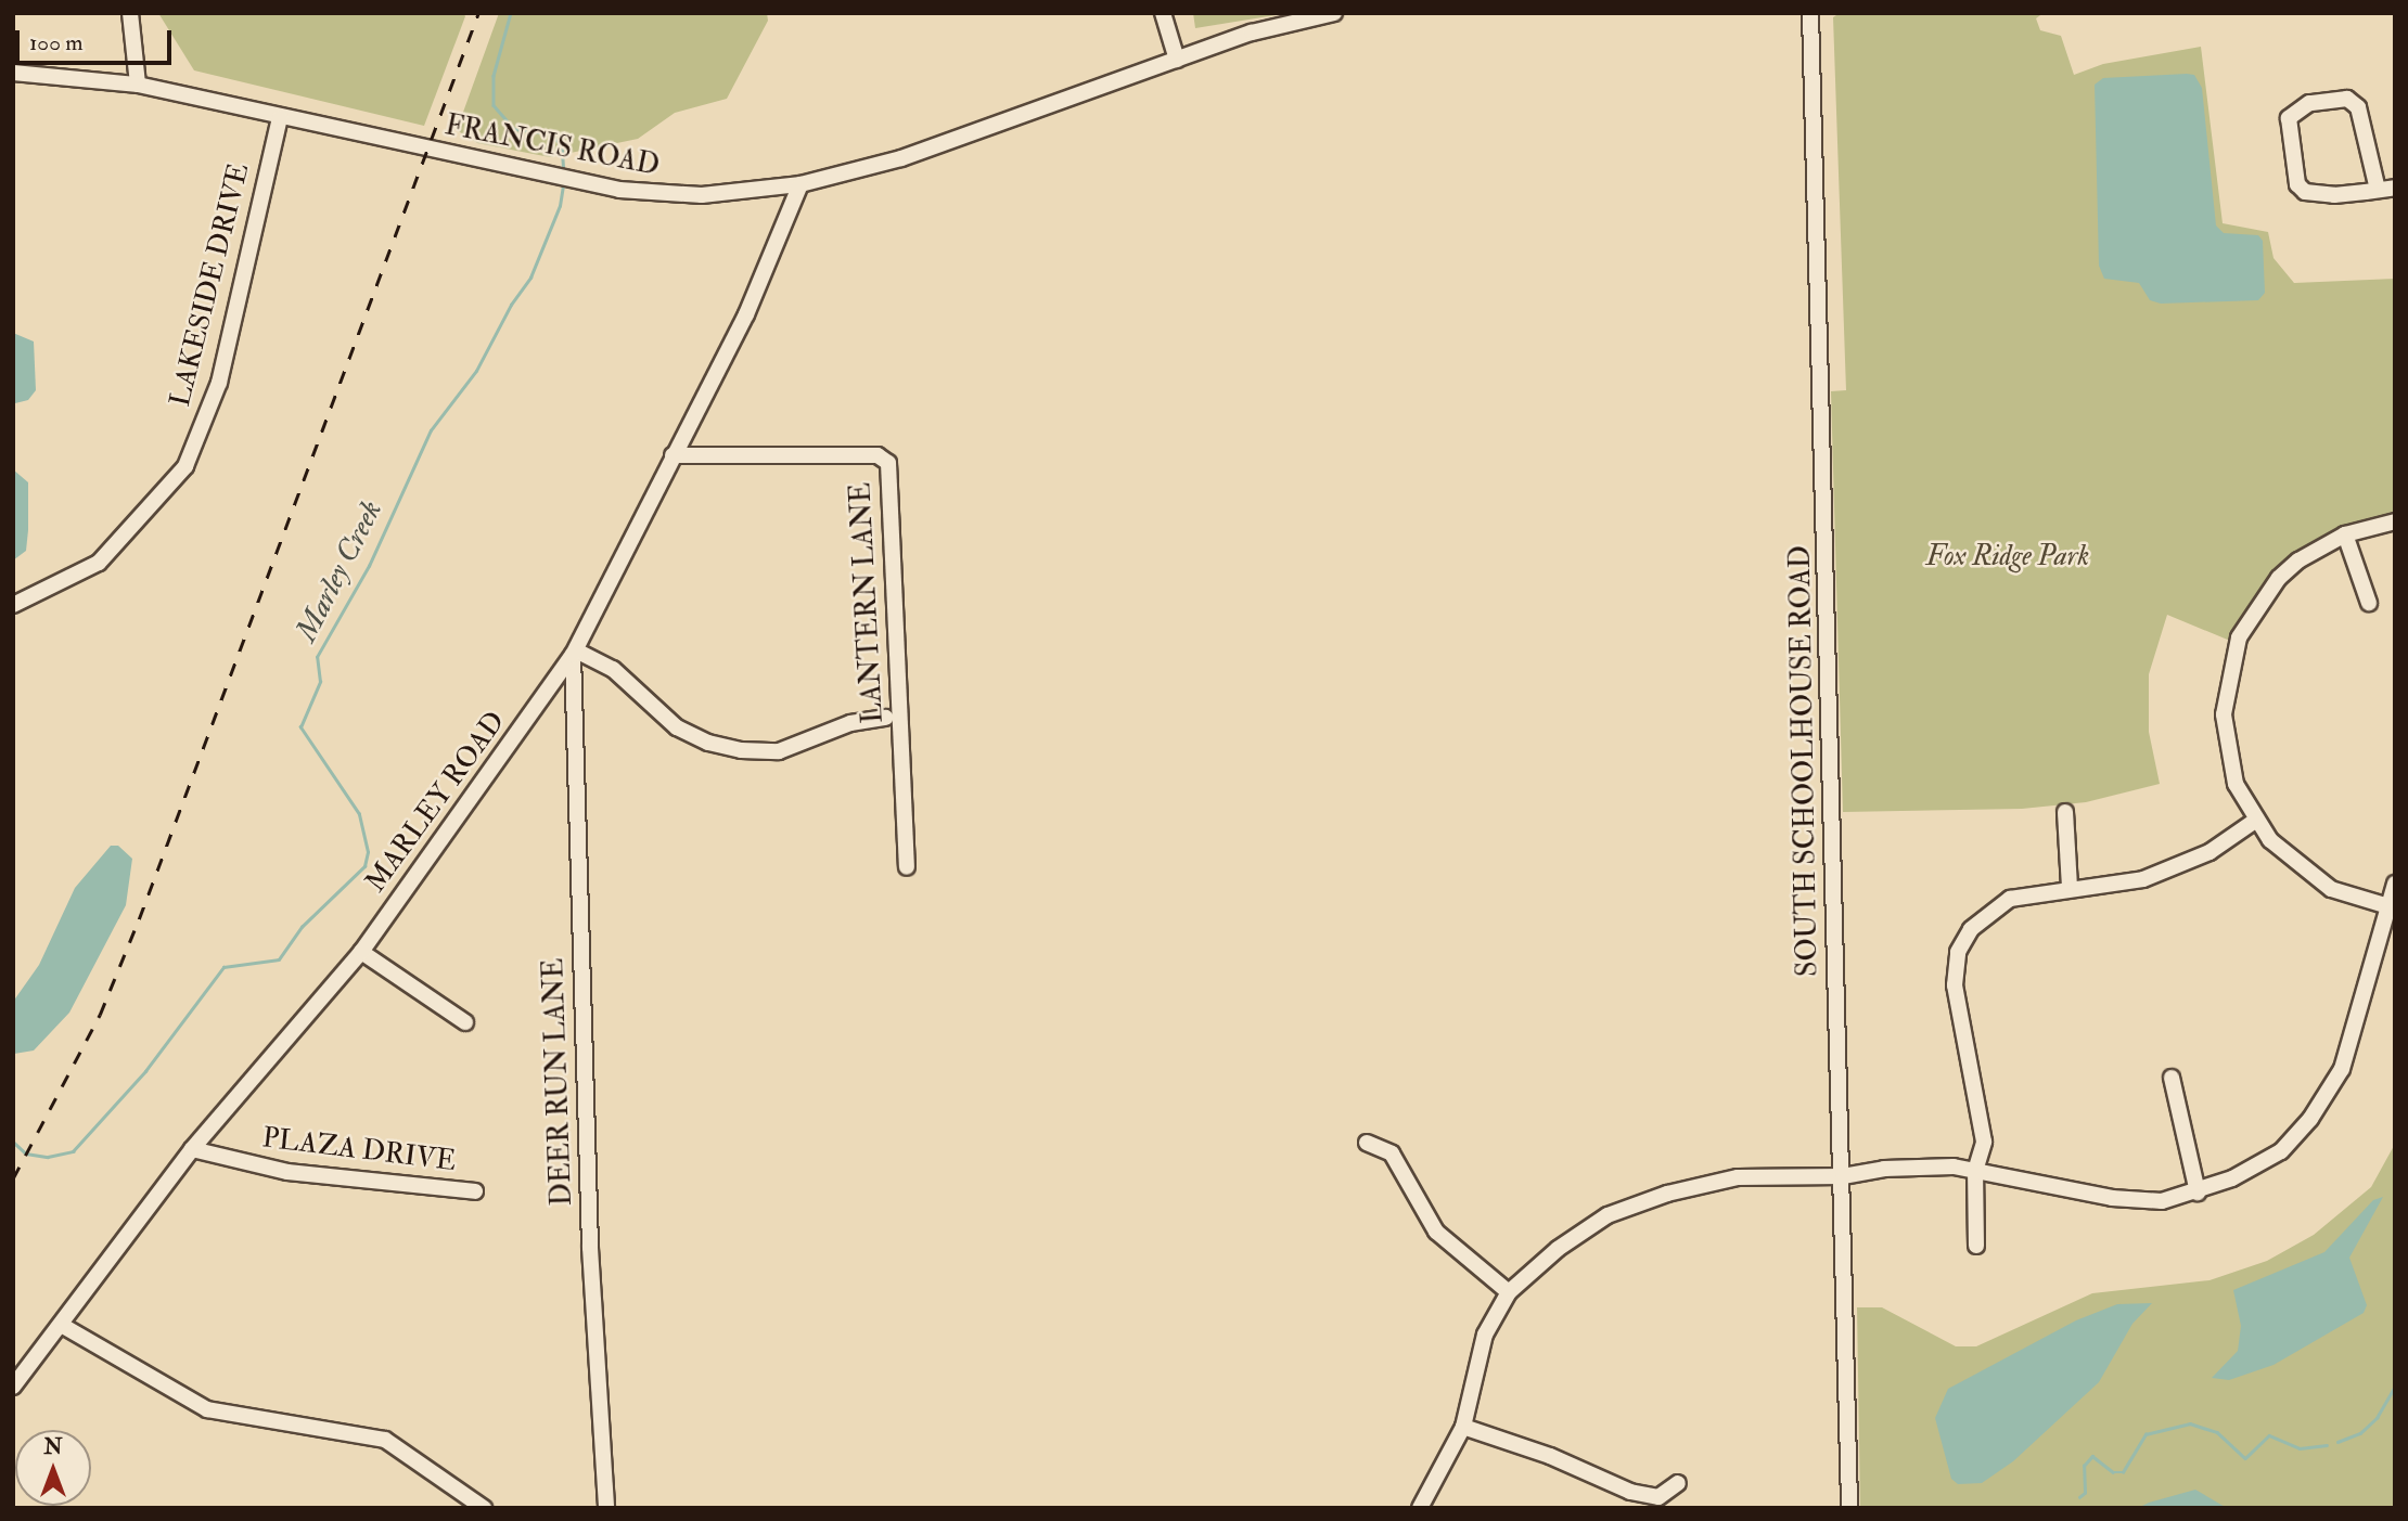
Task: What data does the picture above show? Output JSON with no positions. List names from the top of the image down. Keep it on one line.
{"streets":{"street":["FRANCIS ROAD","LAKESIDE DRIVE","LANTERN LANE","SOUTH SCHOOLHOUSE ROAD","MARLEY ROAD","DEER RUN LANE","PLAZA DRIVE"]},"crossings":[["FRANCIS ROAD","LAKESIDE DRIVE"],["FRANCIS ROAD","MARLEY ROAD"],["LANTERN LANE","MARLEY ROAD"],["MARLEY ROAD","DEER RUN LANE"],["MARLEY ROAD","PLAZA DRIVE"]],"water":["Marley Creek"],"parks":["Fox Ridge Park"],"scale_bar":"100 m","north":"top"}
